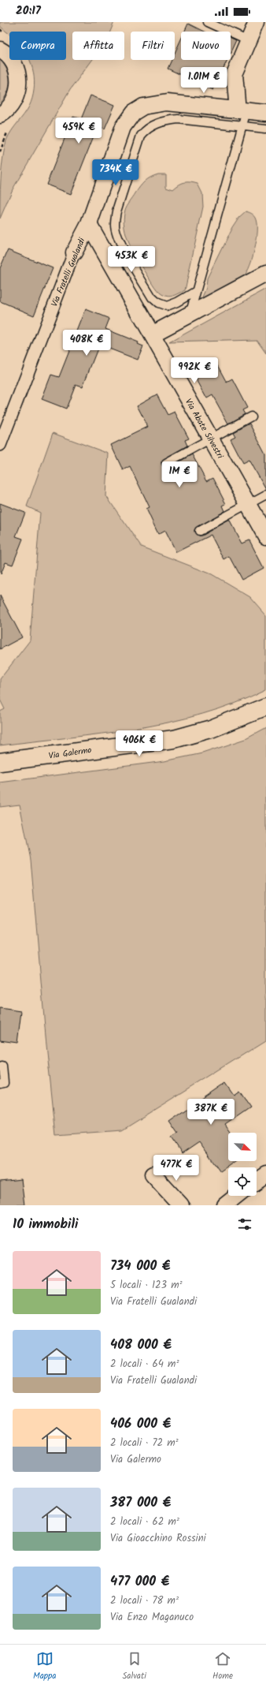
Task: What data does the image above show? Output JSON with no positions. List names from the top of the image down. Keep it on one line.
{"streets":{"main road":["Via Galermo"],"street":["Via Fratelli Gualandi","Via Abate Silvestri"]},"crossings":[["Via Fratelli Gualandi","Via Abate Silvestri"]],"north":"bottom right","page":{"status":"20:17","chip":["Compra","Affitta","Filtri","Nuovo"],"price":["1.01M €","459K €","734K €","453K €","408K €","992K €","1M €","406K €","387K €","477K €"],"heading":"10 immobili","list":[{"name":"734 000 €","note":"5 locali · 123 m² · Via Fratelli Gualandi"},{"name":"408 000 €","note":"2 locali · 64 m² · Via Fratelli Gualandi"},{"name":"406 000 €","note":"2 locali · 72 m² · Via Galermo"},{"name":"387 000 €","note":"2 locali · 62 m² · Via Gioacchino Rossini"},{"name":"477 000 €","note":"2 locali · 78 m² · Via Enzo Maganuco"}],"tabs":["Mappa","Salvati","Home"]}}
